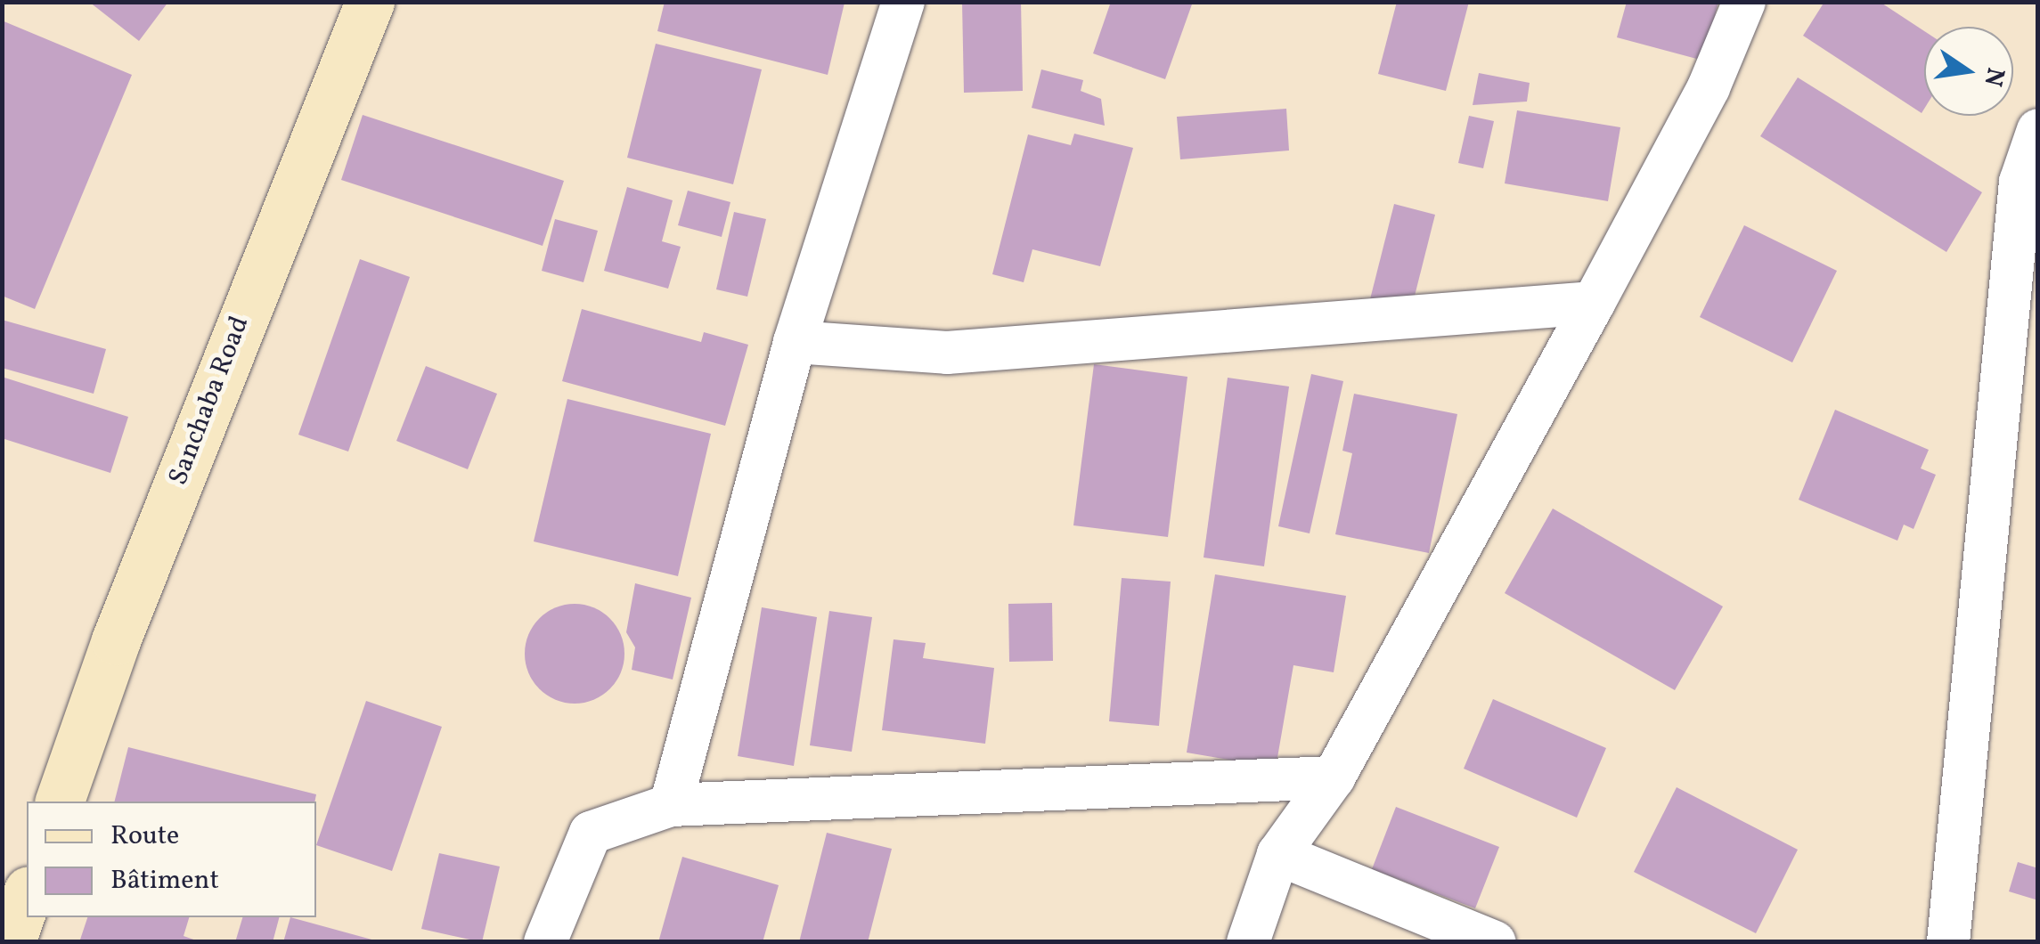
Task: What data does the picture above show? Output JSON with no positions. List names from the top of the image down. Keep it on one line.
{"streets":{"street":["Sanchaba Road"]},"legend":["Route","Bâtiment"],"north":"right"}
